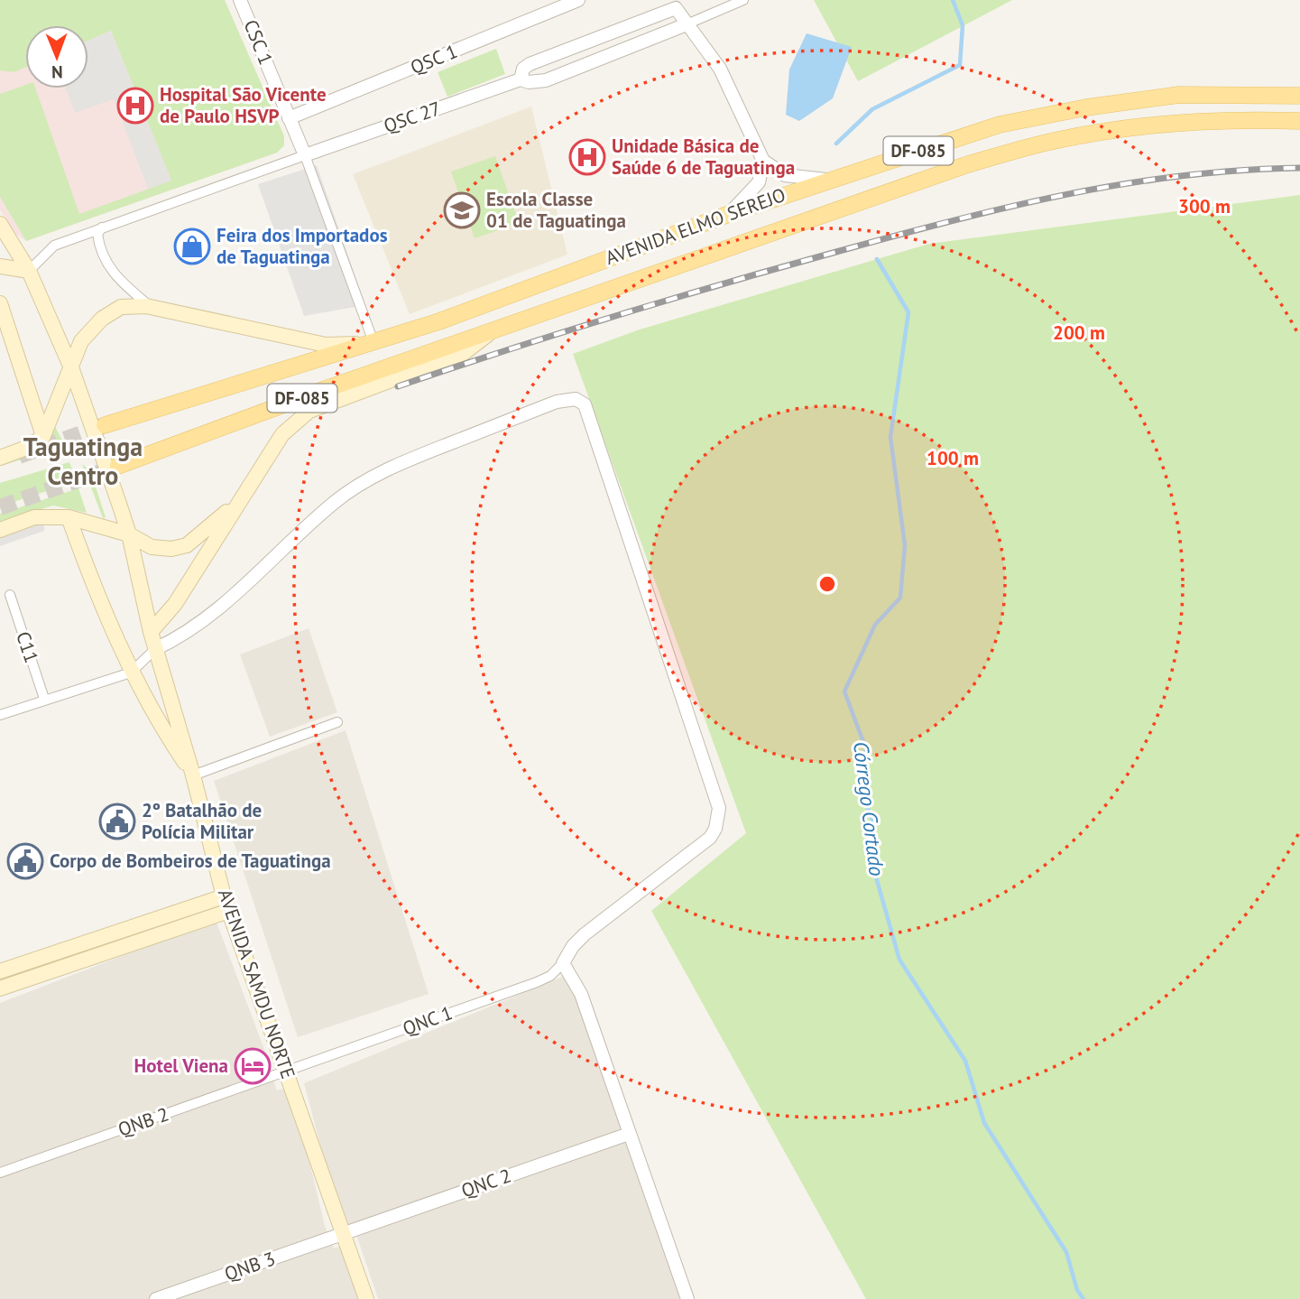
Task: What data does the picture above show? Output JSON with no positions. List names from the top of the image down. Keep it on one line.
{"streets":{"main road":["DF-085","AVENIDA ELMO SEREJO","AVENIDA SAMDU NORTE"],"street":["CSC 1","QSC 1","QSC 27","C11","QNC 1","QNB 2","QNC 2","QNB 3"]},"crossings":[["CSC 1","QSC 1"],["CSC 1","QSC 27"],["AVENIDA SAMDU NORTE","QNC 1"],["AVENIDA SAMDU NORTE","QNB 2"],["AVENIDA SAMDU NORTE","QNC 2"],["AVENIDA SAMDU NORTE","QNB 3"],["QNC 1","QNB 2"],["QNC 2","QNB 3"]],"districts":["Taguatinga Centro"],"water":["Córrego Cortado"],"places":{"hospital":["Hospital São Vicente de Paulo HSVP","Unidade Básica de Saúde 6 de Taguatinga"],"school or university":["Escola Classe 01 de Taguatinga"],"shop":["Feira dos Importados de Taguatinga"],"public building":["2º Batalhão de Polícia Militar","Corpo de Bombeiros de Taguatinga"],"hotel":["Hotel Viena"]},"north":"bottom","rings":["300 m","200 m","100 m"]}
